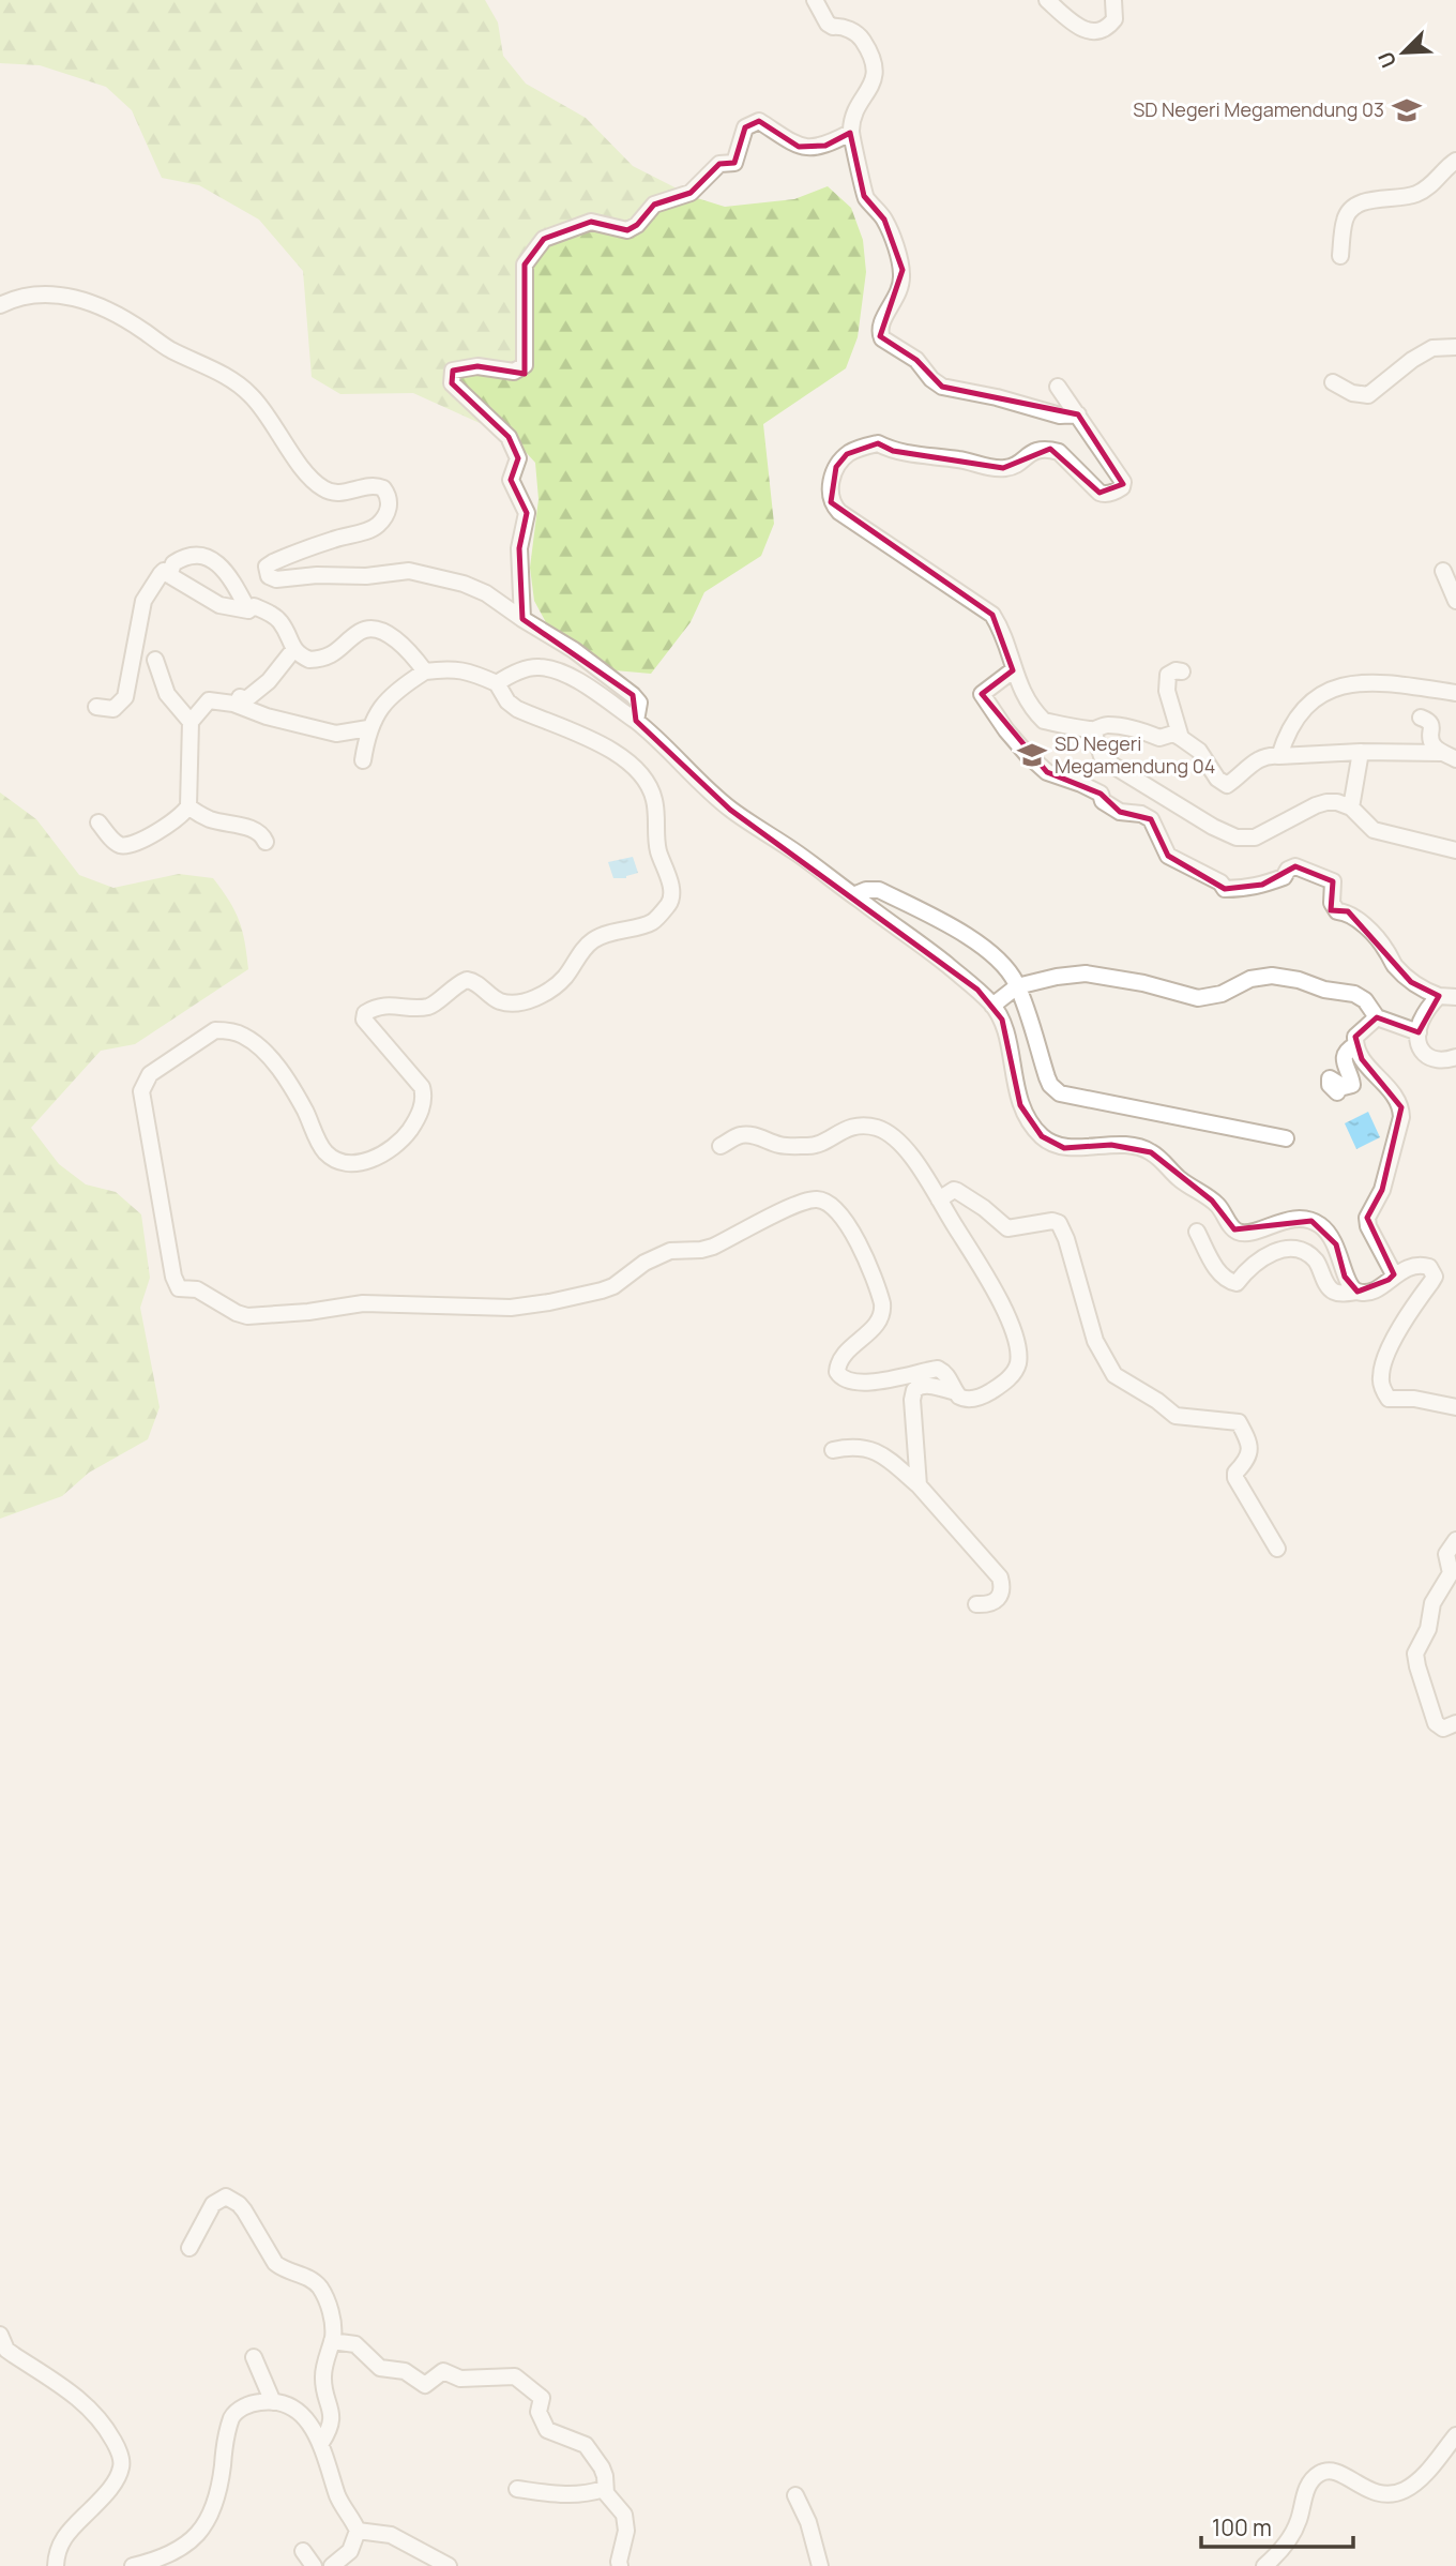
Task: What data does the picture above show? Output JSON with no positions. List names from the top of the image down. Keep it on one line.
{"places":{"school or university":["SD Negeri Megamendung 03","SD Negeri Megamendung 04"]},"scale_bar":"100 m","north":"bottom left"}
